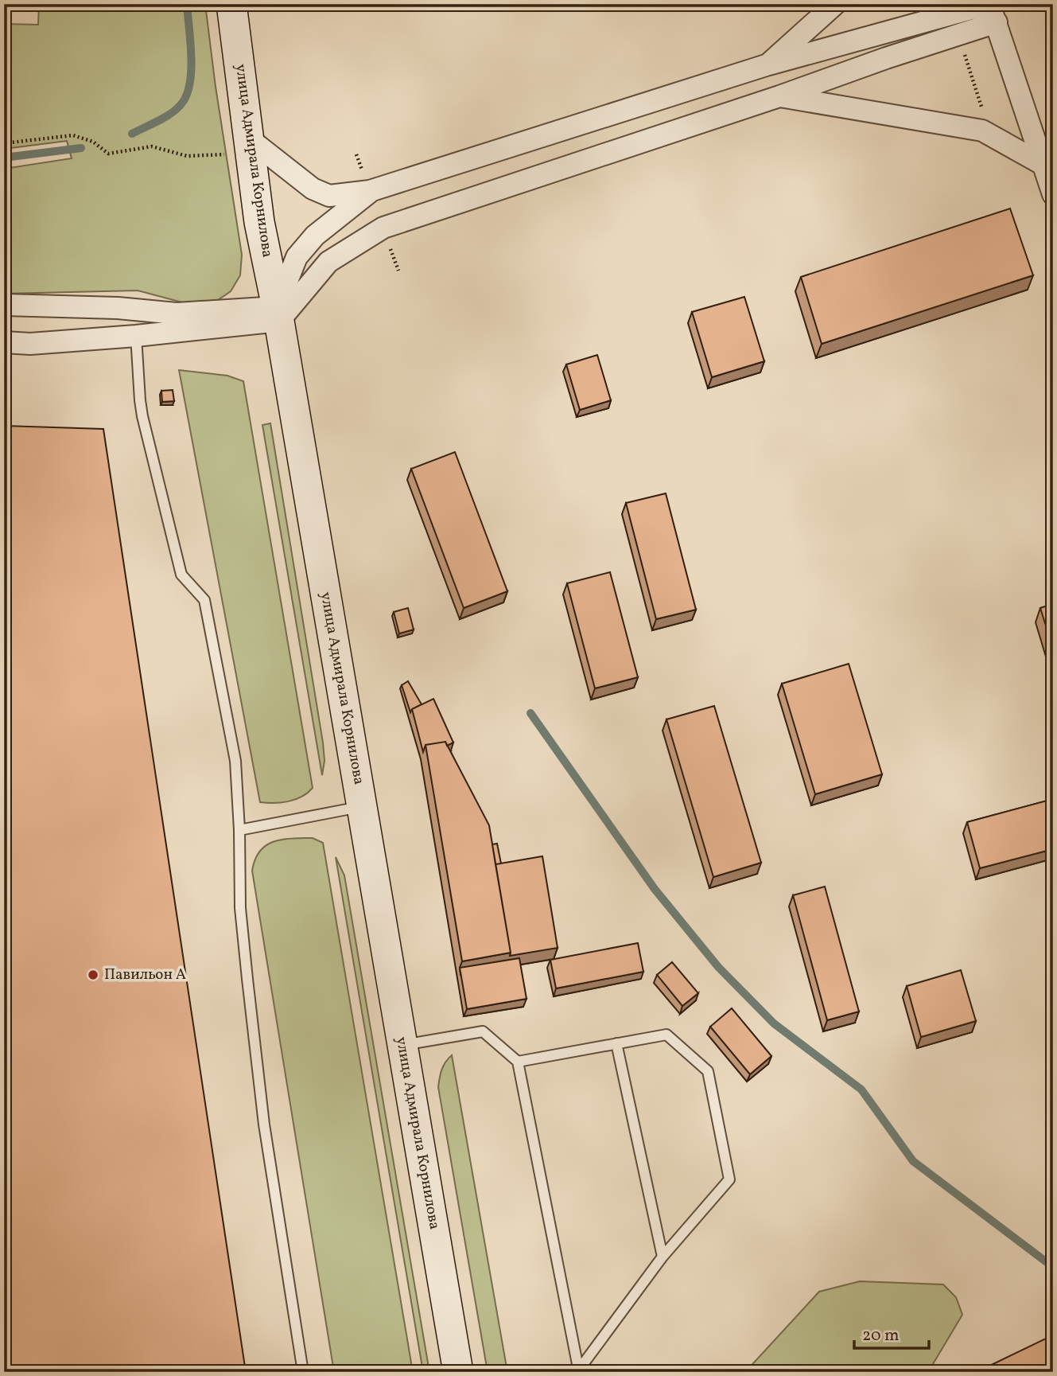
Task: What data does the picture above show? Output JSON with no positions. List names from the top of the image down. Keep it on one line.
{"streets":{"main road":["улица Адмирала Корнилова"]},"places":["Павильон А"],"scale_bar":"20 m"}
